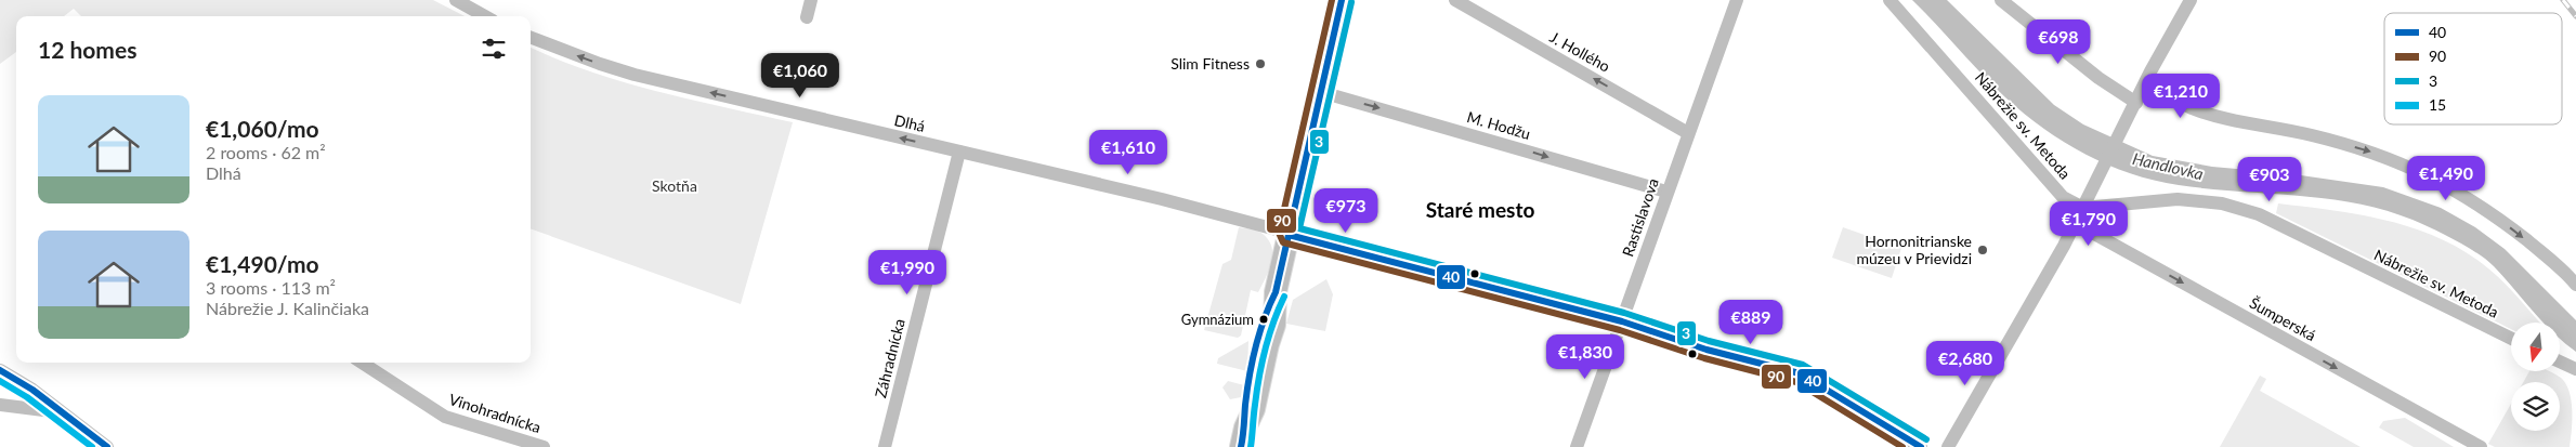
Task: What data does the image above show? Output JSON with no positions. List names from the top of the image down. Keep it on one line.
{"streets":{"street":["J. Hollého","Dlhá","M. Hodžu","Nábrežie sv. Metoda","Rastislavova","Šumperská","Záhradnícka","Vinohradnícka"]},"crossings":[["J. Hollého","Rastislavova"],["Dlhá","Rastislavova"],["Dlhá","Záhradnícka"],["M. Hodžu","Rastislavova"],["Nábrežie sv. Metoda","Šumperská"]],"one_way":["J. Hollého","M. Hodžu","Šumperská"],"districts":["Staré mesto"],"water":["Handlovka"],"parks":["Skotňa"],"places":["Slim Fitness","Hornonitrianske múzeu v Prievidzi","Gymnázium"],"lines":["transit line 40","transit line 90","transit line 3","transit line 15"],"legend":["40","90","3","15"],"north":"bottom","page":{"heading":"12 homes","price":["€698","€1,060","€1,210","€1,610","€1,490","€903","€973","€1,790","€1,990","€889","€1,830","€2,680"],"list":[{"name":"€1,060/mo","note":"2 rooms · 62 m² · Dlhá"},{"name":"€1,490/mo","note":"3 rooms · 113 m² · Nábrežie J. Kalinčiaka"}]}}
